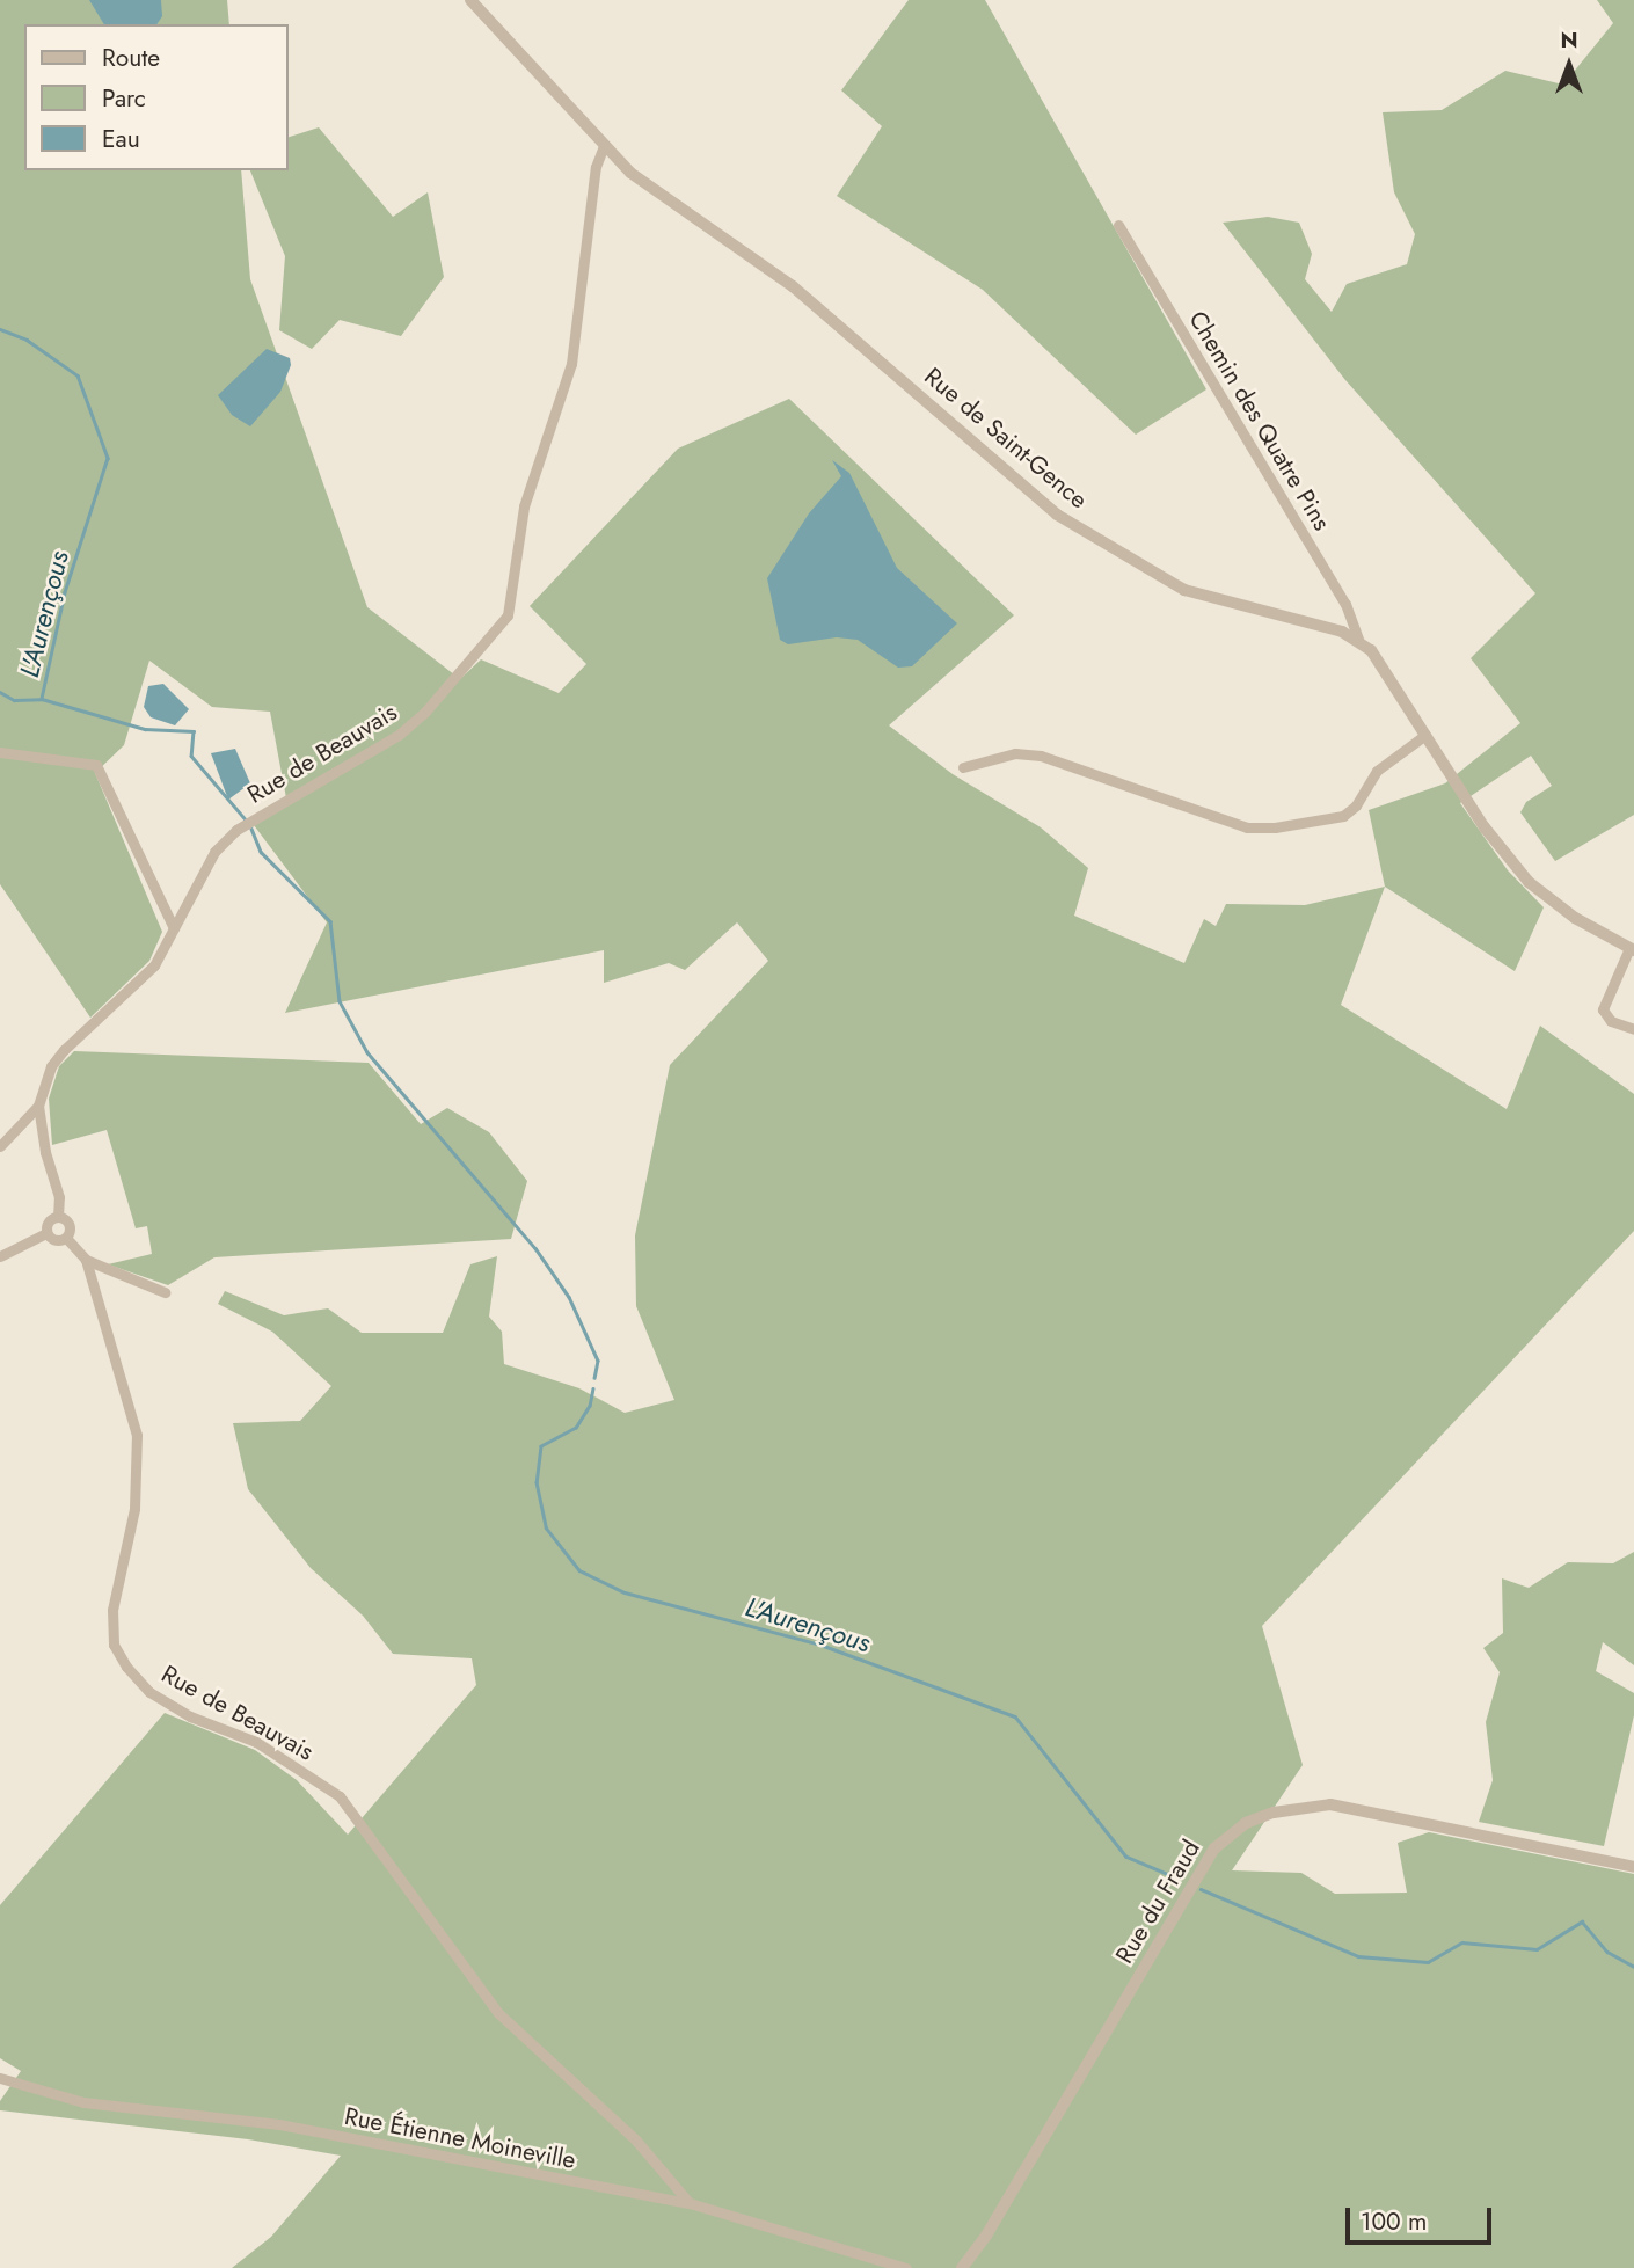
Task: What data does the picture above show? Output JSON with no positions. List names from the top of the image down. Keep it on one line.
{"streets":{"street":["Chemin des Quatre Pins","Rue de Saint-Gence","Rue de Beauvais","Rue du Fraud","Rue Étienne Moineville"]},"crossings":[["Chemin des Quatre Pins","Rue de Saint-Gence"],["Rue de Saint-Gence","Rue de Beauvais"],["Rue de Beauvais","Rue Étienne Moineville"]],"water":["L'Aurençous"],"legend":["Route","Parc","Eau"],"scale_bar":"100 m","north":"top"}
